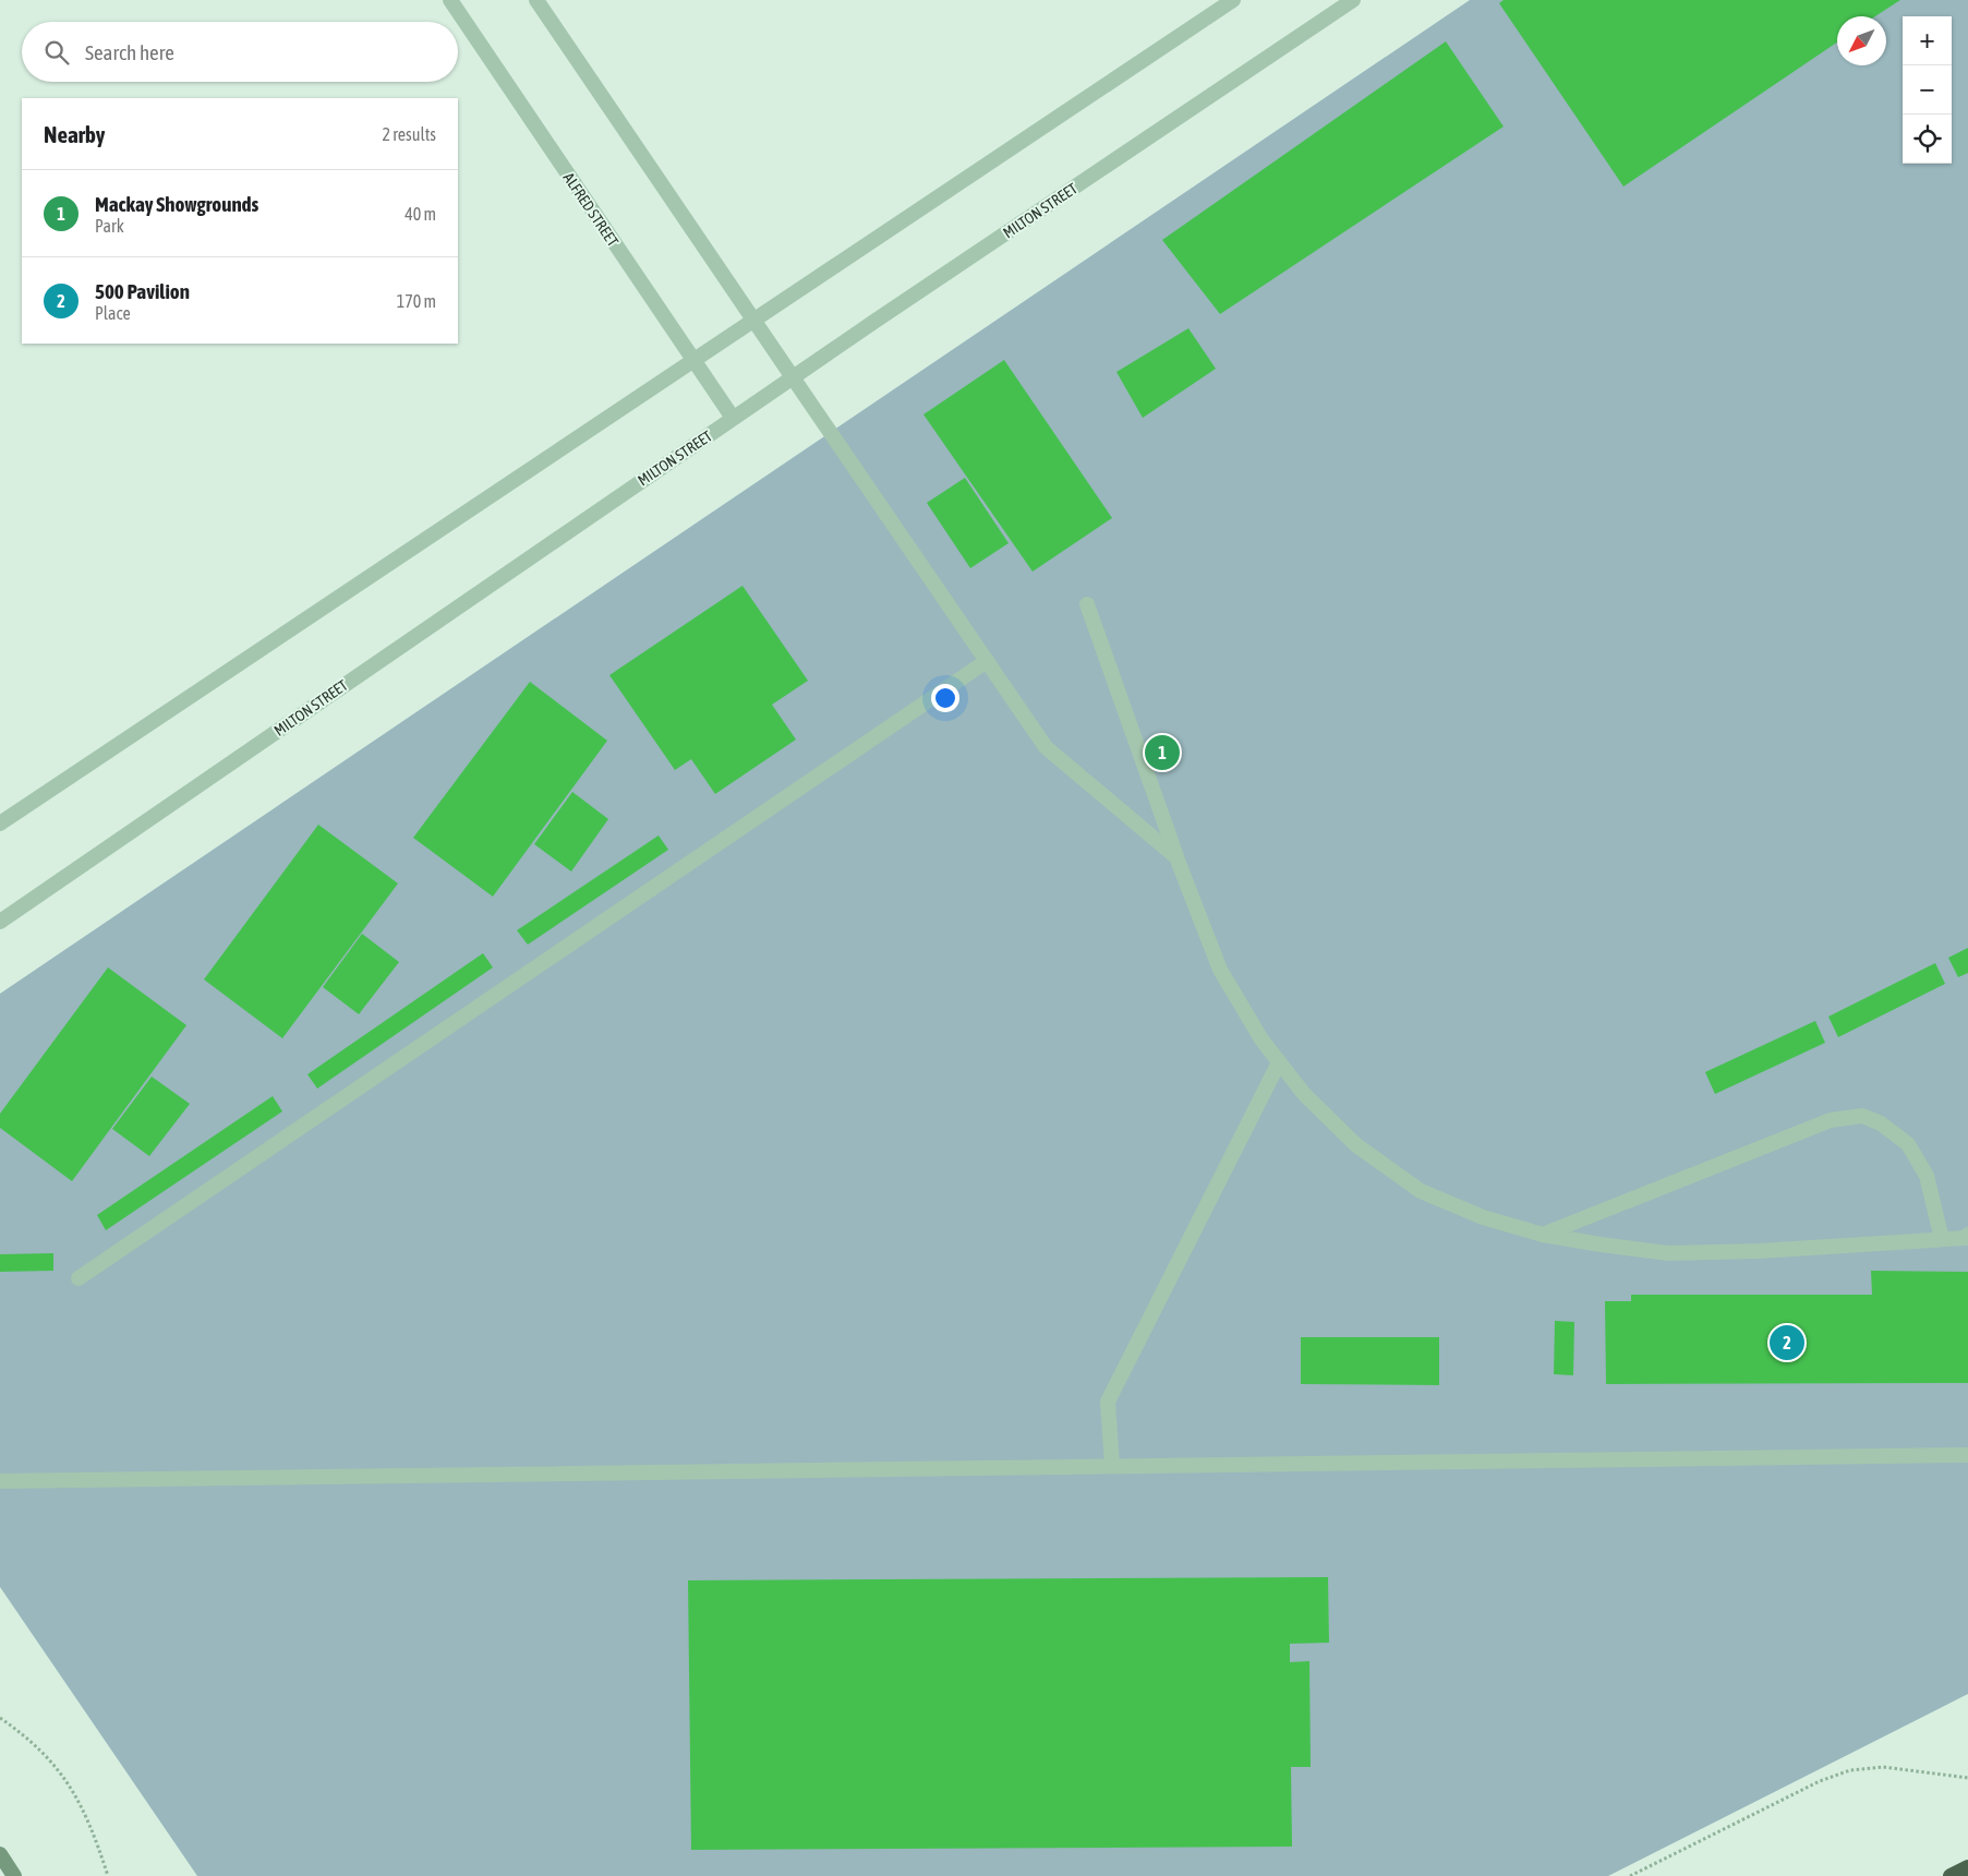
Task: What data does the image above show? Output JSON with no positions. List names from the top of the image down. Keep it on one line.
{"streets":{"street":["ALFRED STREET","MILTON STREET"]},"crossings":[["ALFRED STREET","MILTON STREET"]],"north":"bottom left","page":{"map_buttons":["+","−"],"search":"Search here","heading":["Nearby","2 results"],"list":[{"mark":"1","name":"Mackay Showgrounds","note":"Park","value":"40 m"},{"mark":"2","name":"500 Pavilion","note":"Place","value":"170 m"}],"pins":["1","2"]}}
